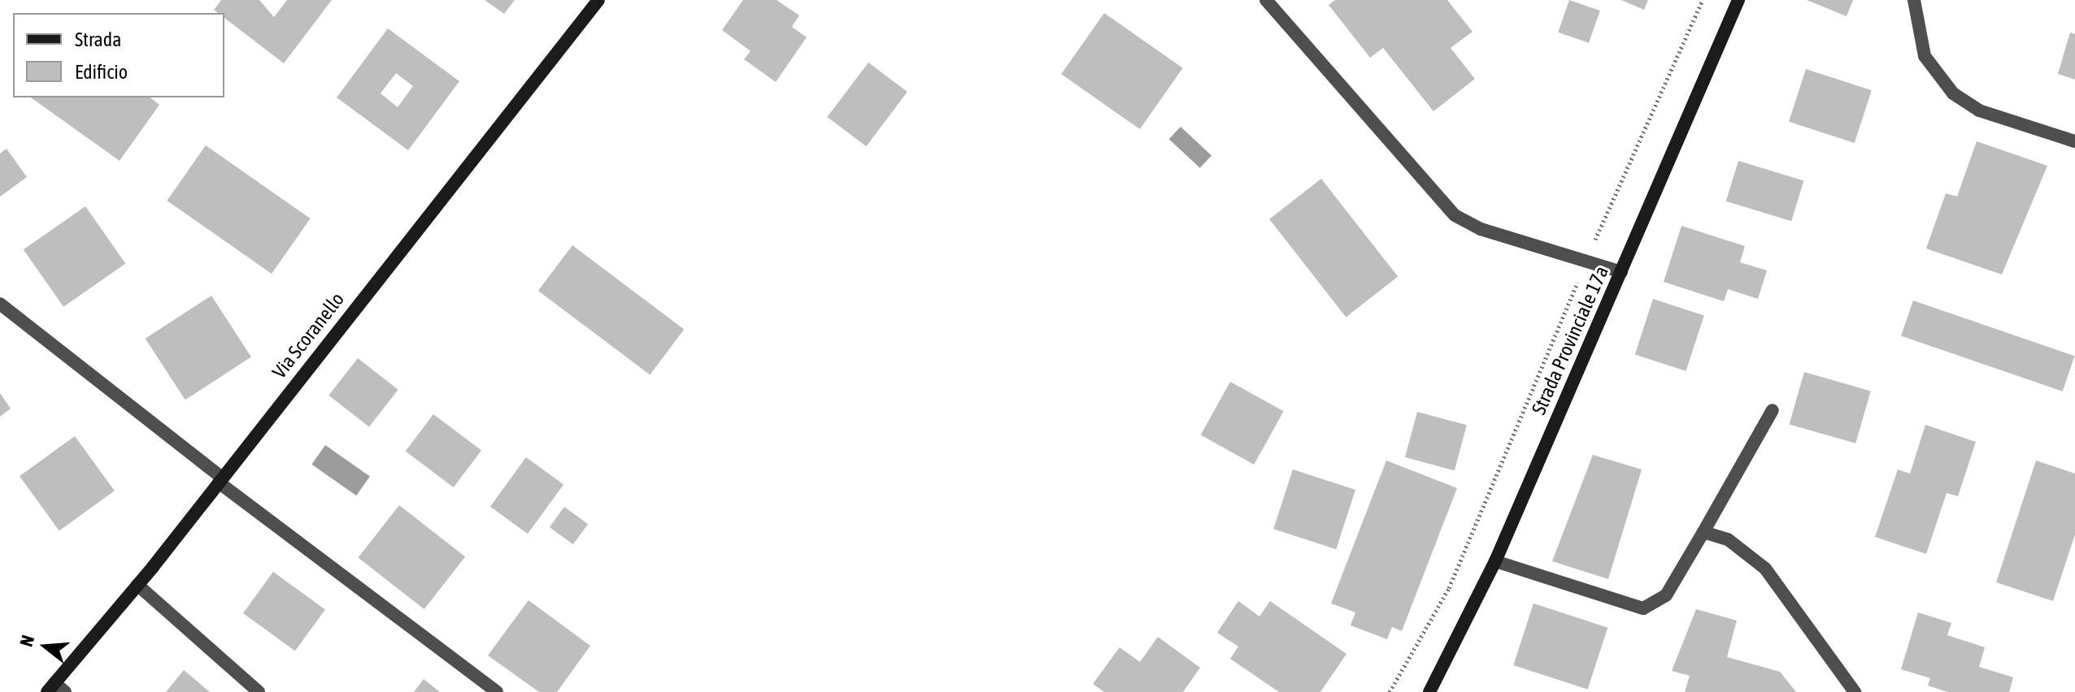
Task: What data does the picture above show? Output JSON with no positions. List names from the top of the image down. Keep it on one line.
{"streets":{"street":["Via Scoranello","Strada Provinciale 17a"]},"legend":["Strada","Edificio"],"north":"left"}
